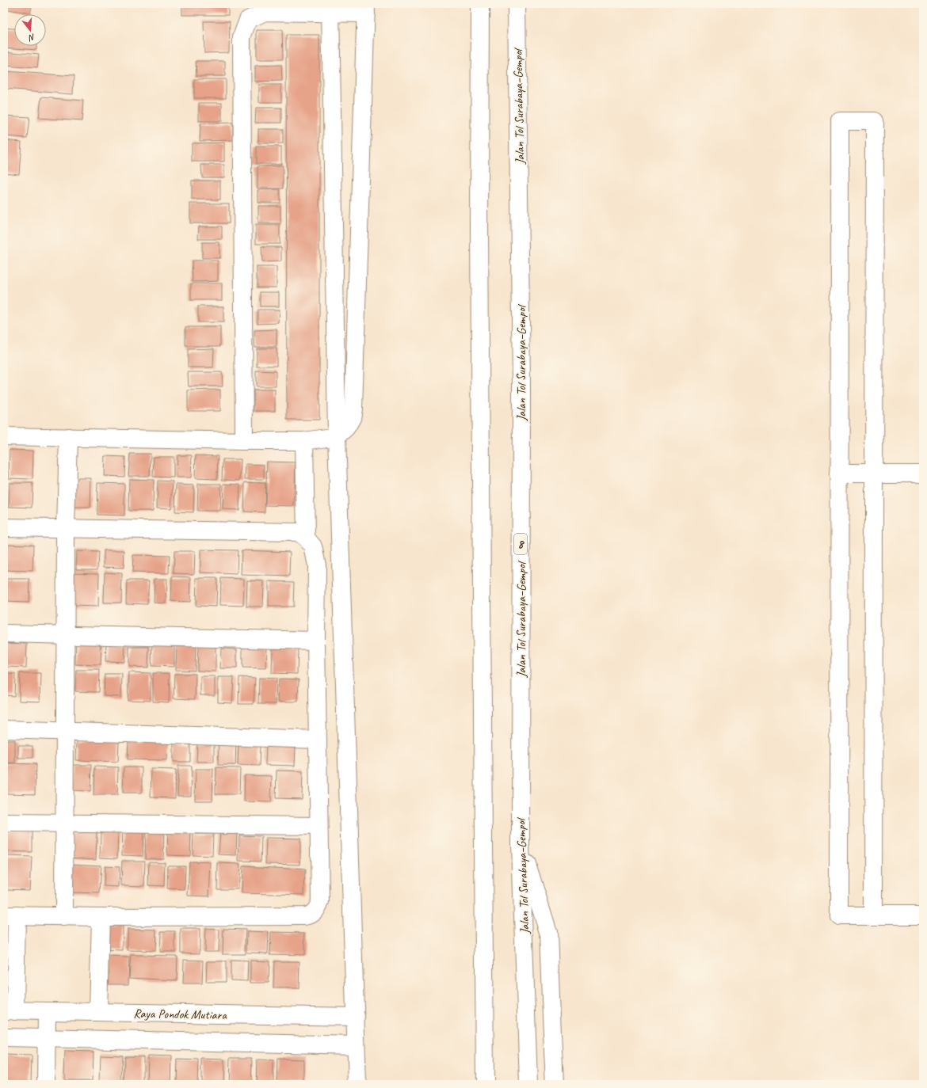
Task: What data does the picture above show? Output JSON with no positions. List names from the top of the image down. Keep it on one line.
{"streets":{"main road":["Jalan Tol Surabaya–Gempol","8","Raya Pondok Mutiara"]},"north":"bottom"}
